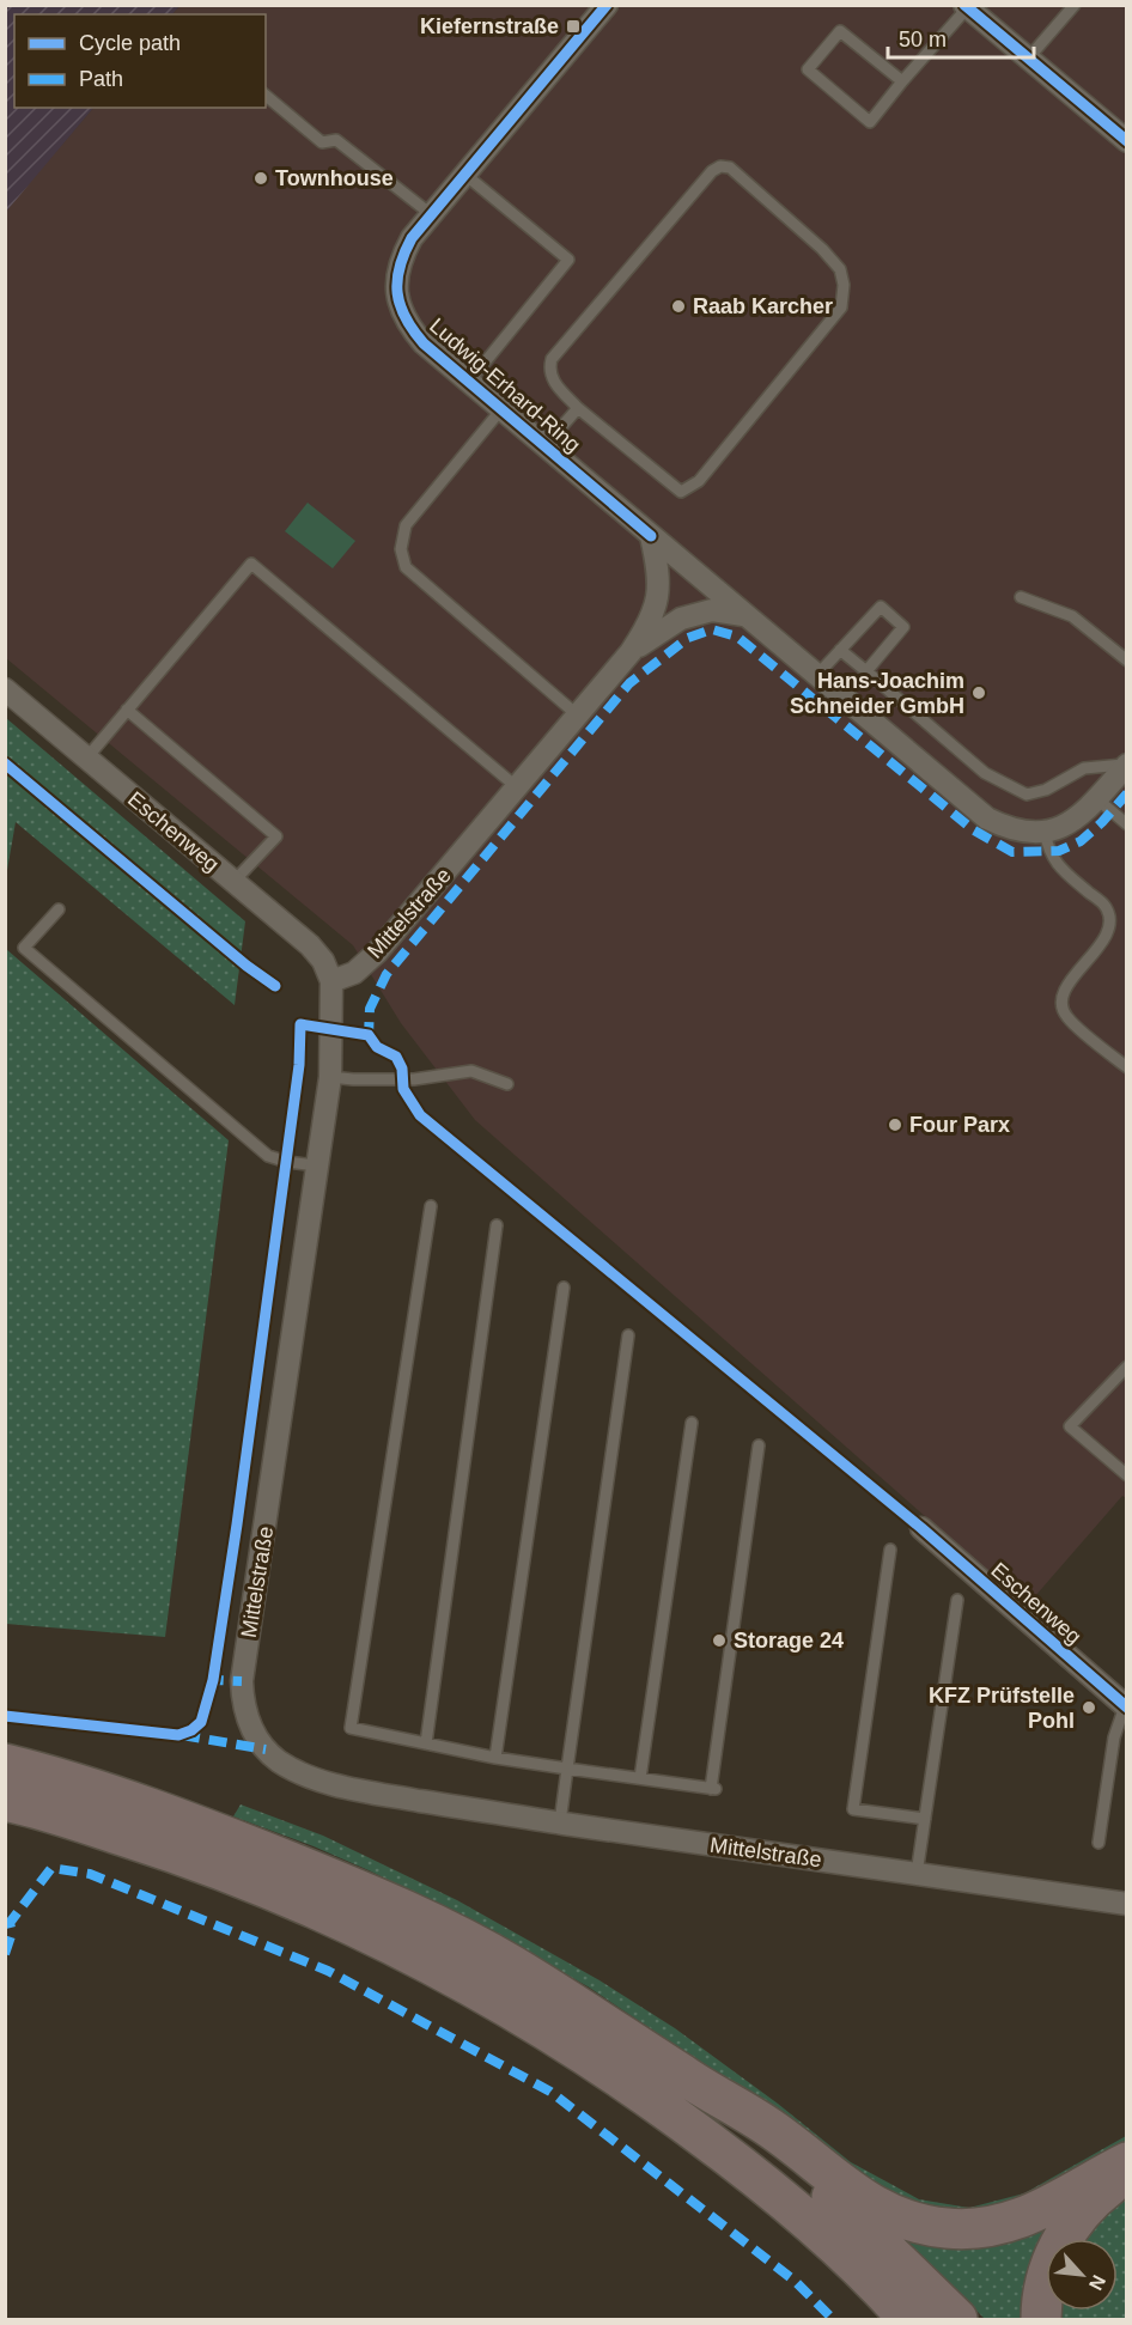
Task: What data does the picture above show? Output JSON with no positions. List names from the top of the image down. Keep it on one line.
{"streets":{"street":["Ludwig-Erhard-Ring","Eschenweg","Mittelstraße"]},"crossings":[["Ludwig-Erhard-Ring","Mittelstraße"],["Eschenweg","Mittelstraße"]],"places":{"transit":["Kiefernstraße"],"other":["Townhouse","Raab Karcher","Hans-Joachim Schneider GmbH","Four Parx","Storage 24","KFZ Prüfstelle Pohl"]},"legend":["Cycle path","Path"],"scale_bar":"50 m","north":"bottom right"}
